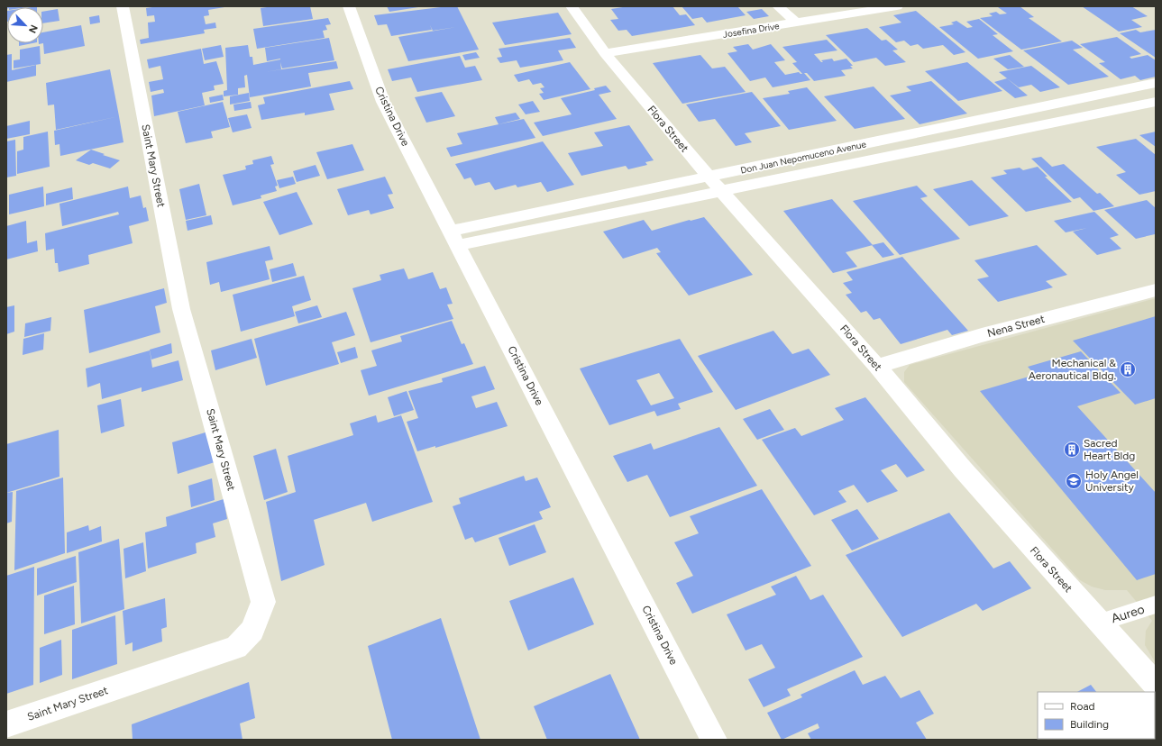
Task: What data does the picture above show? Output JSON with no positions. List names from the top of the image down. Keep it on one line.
{"streets":{"street":["Josefina Drive","Cristina Drive","Flora Street","Don Juan Nepomuceno Avenue","Saint Mary Street","Nena Street"],"lane":["Aureo"]},"crossings":[["Josefina Drive","Flora Street"],["Cristina Drive","Don Juan Nepomuceno Avenue"],["Flora Street","Don Juan Nepomuceno Avenue"],["Flora Street","Nena Street"],["Flora Street","Aureo"]],"places":{"building":["Mechanical & Aeronautical Bldg.","Sacred Heart Bldg"],"school or university":["Holy Angel University"]},"legend":["Road","Building"],"north":"bottom right"}
